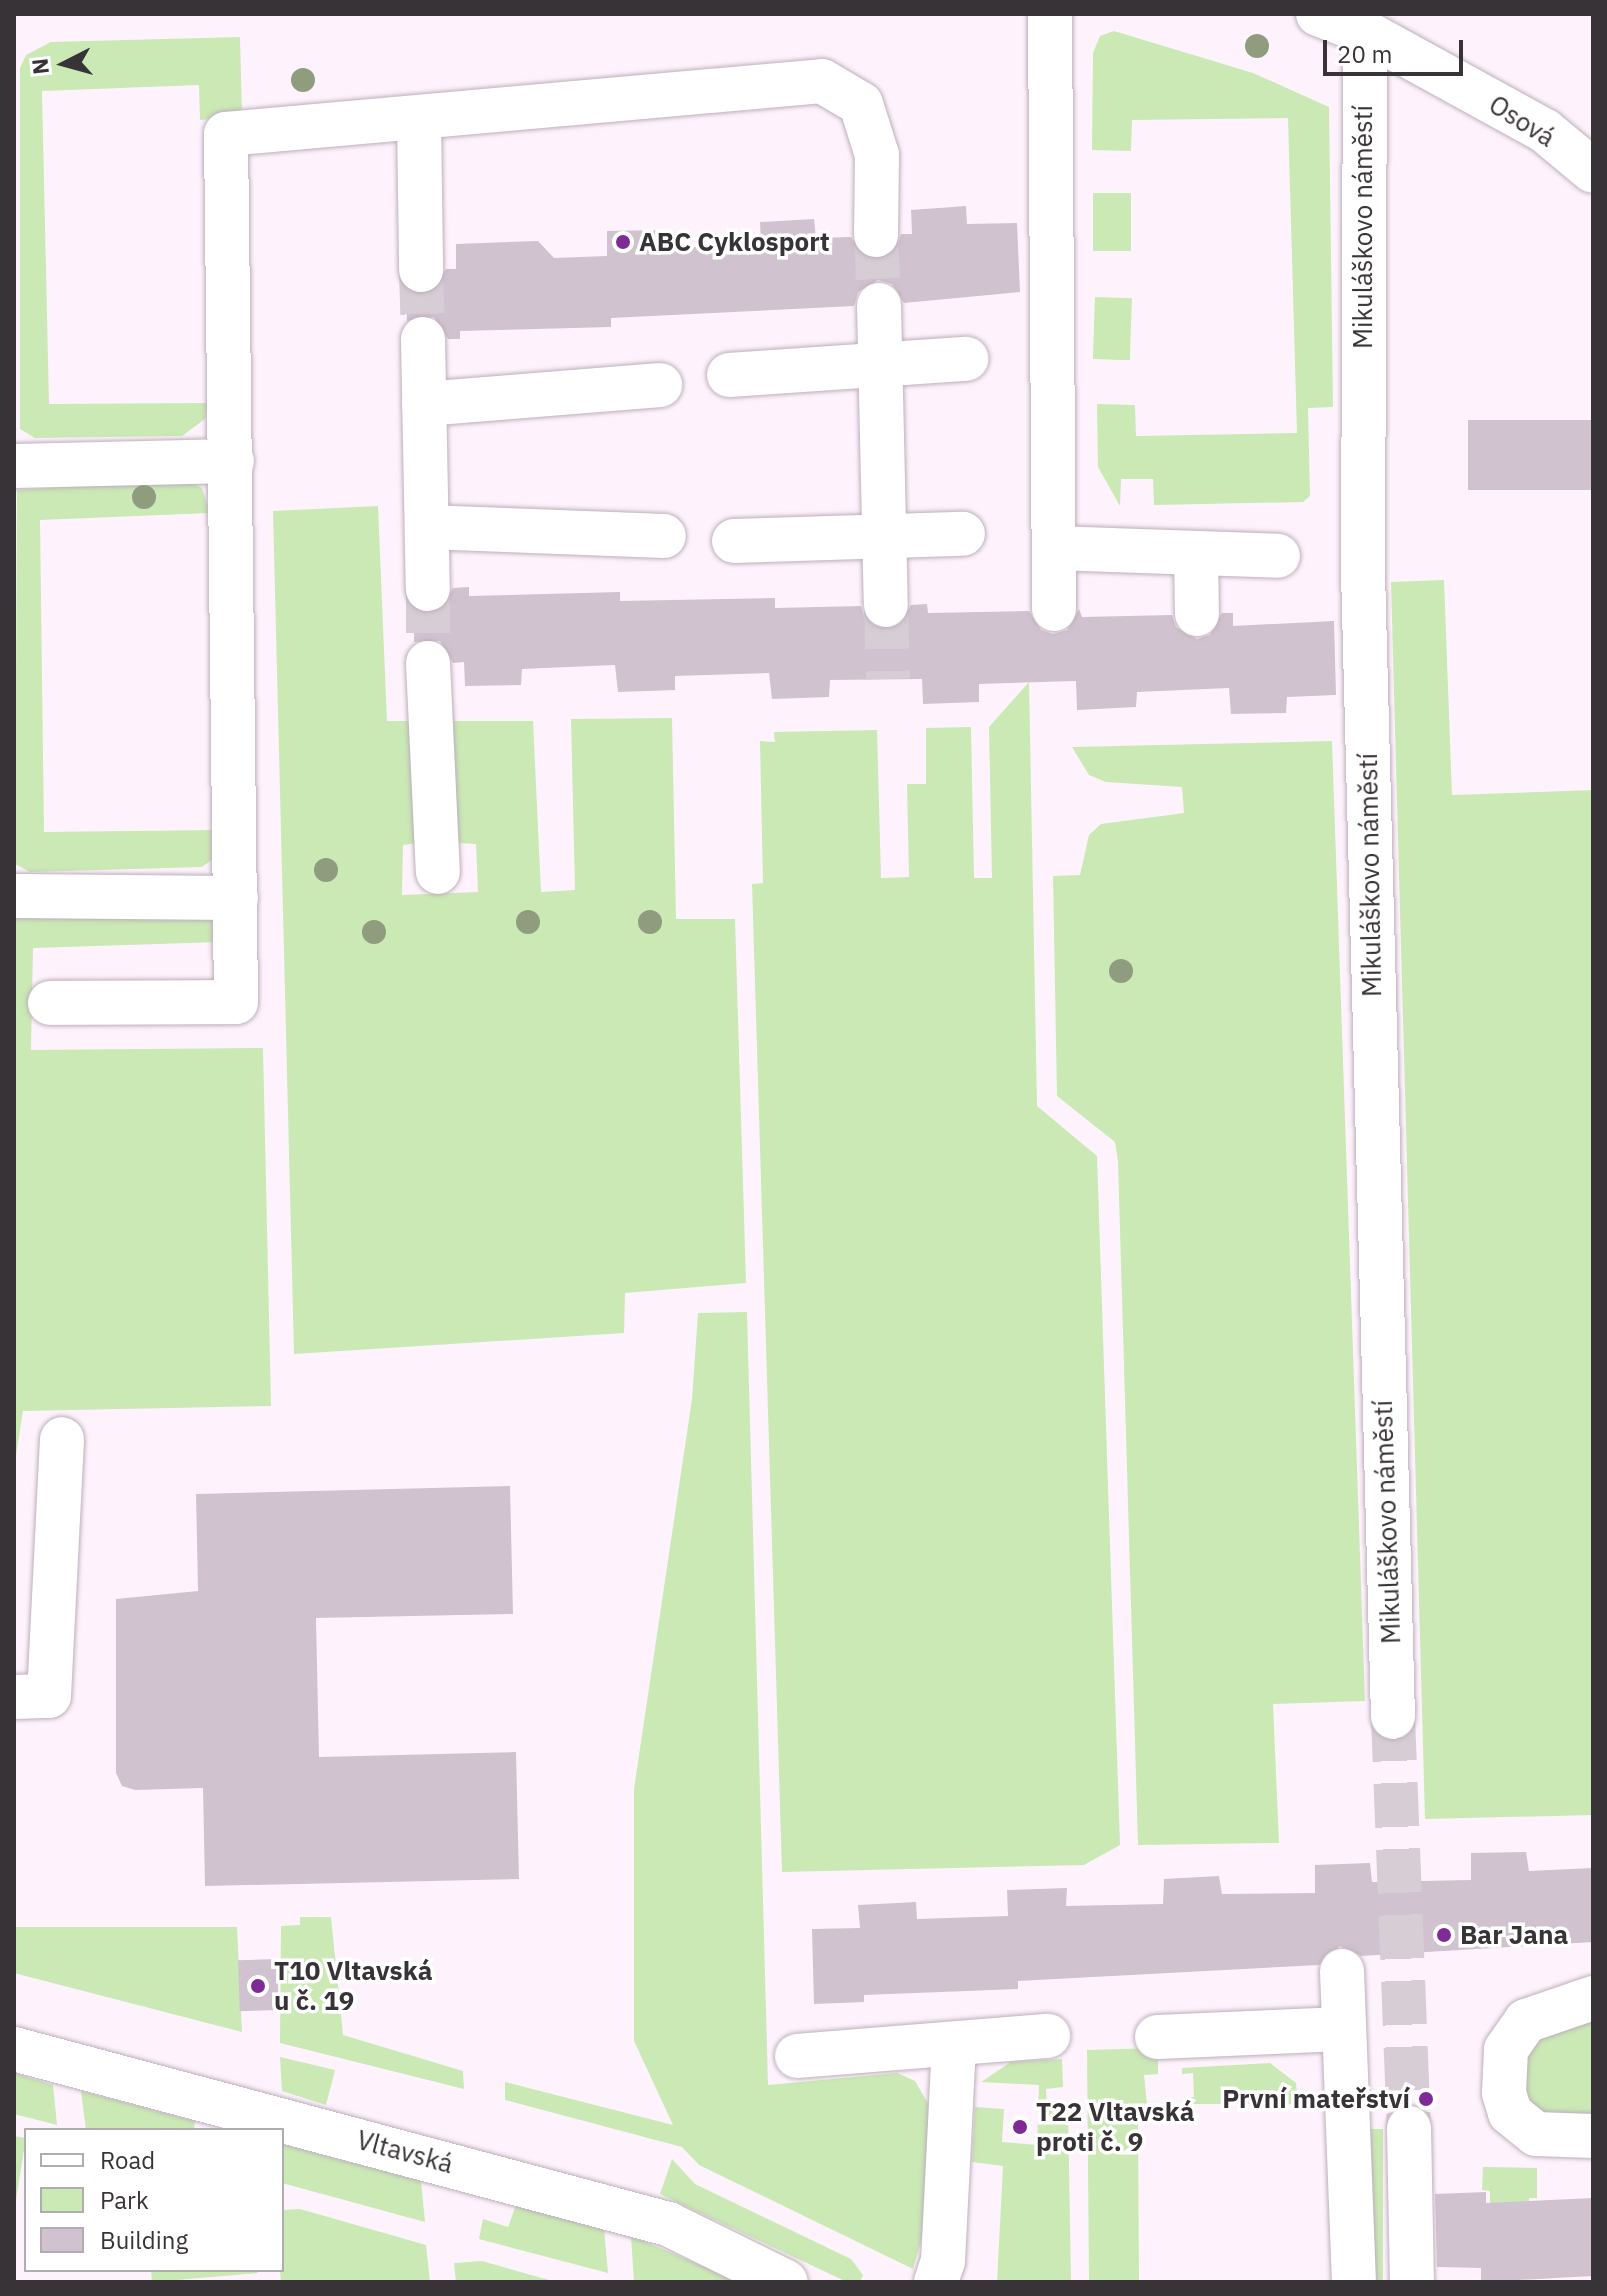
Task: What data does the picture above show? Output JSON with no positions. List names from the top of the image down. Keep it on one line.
{"streets":{"street":["Osová","Mikuláškovo náměstí","Vltavská"]},"crossings":[["Osová","Mikuláškovo náměstí"]],"places":["ABC Cyklosport","Bar Jana","T10 Vltavská u č. 19","První mateřství","T22 Vltavská proti č. 9"],"legend":["Road","Park","Building"],"scale_bar":"20 m","north":"left"}
